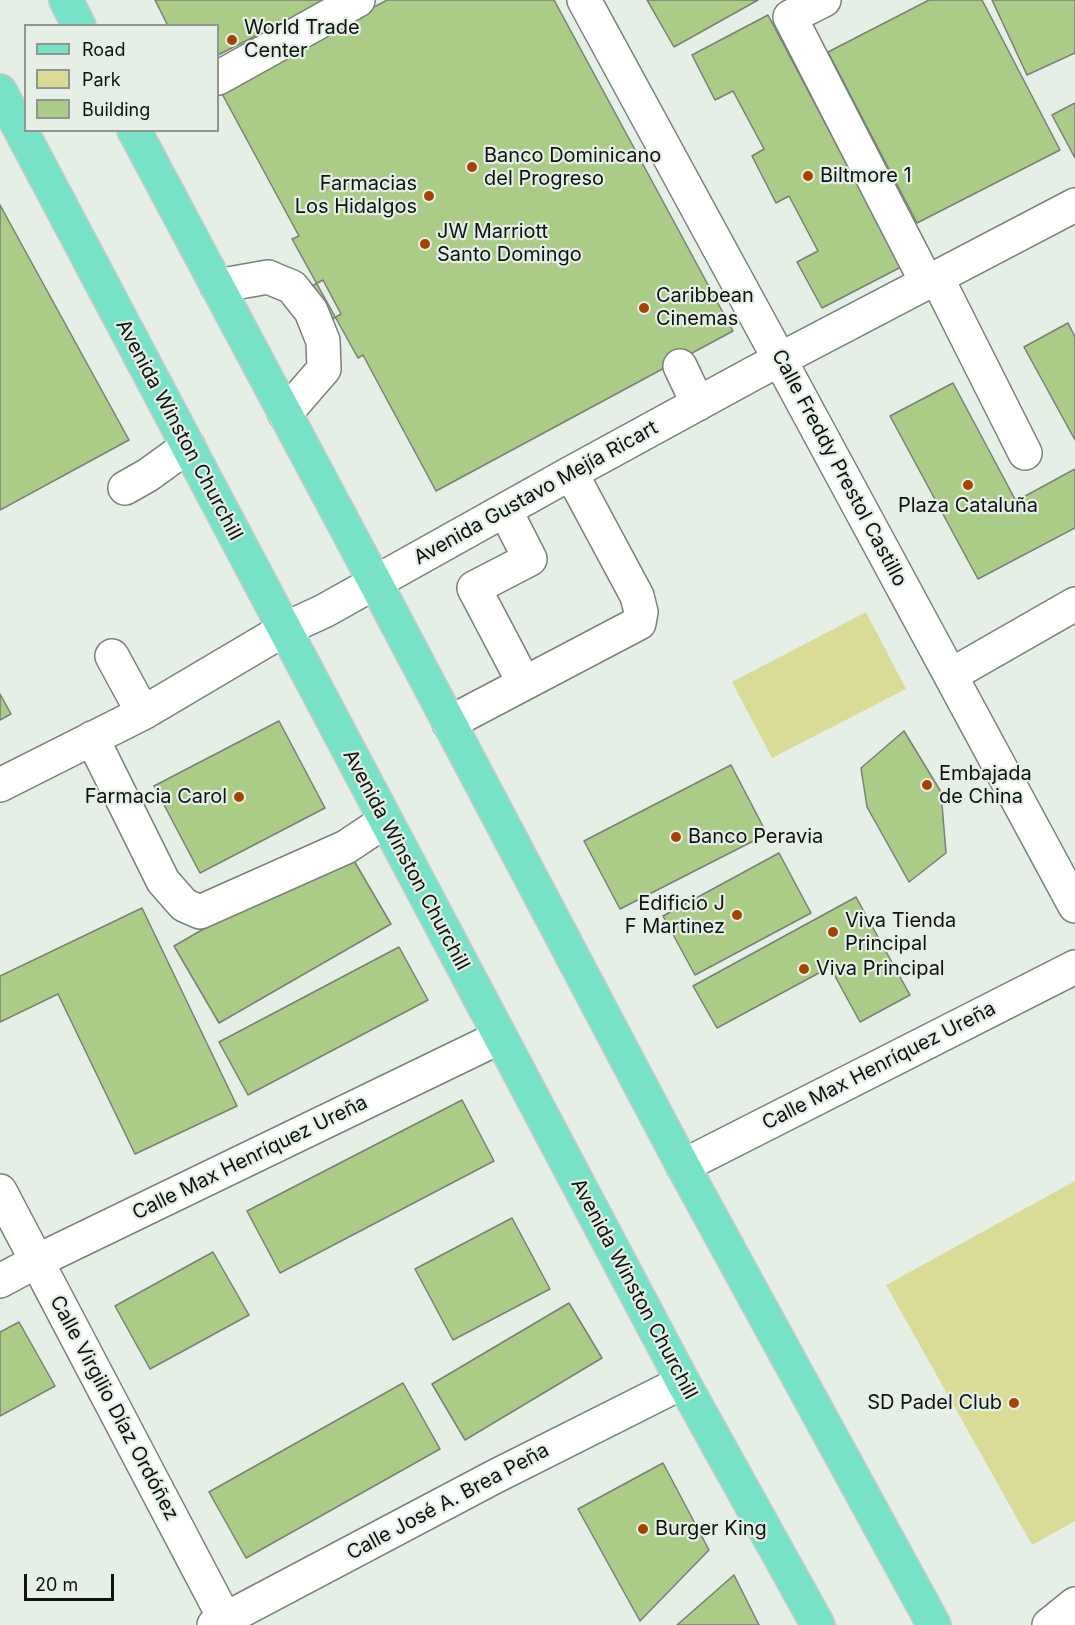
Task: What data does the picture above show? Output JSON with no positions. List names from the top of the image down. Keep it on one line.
{"streets":{"main road":["Avenida Winston Churchill"],"street":["Calle Freddy Prestol Castillo","Avenida Gustavo Mejía Ricart","Calle Max Henríquez Ureña","Calle Virgilio Díaz Ordóñez","Calle José A. Brea Peña"]},"crossings":[["Avenida Winston Churchill","Avenida Gustavo Mejía Ricart"],["Avenida Winston Churchill","Calle Max Henríquez Ureña"],["Avenida Winston Churchill","Calle José A. Brea Peña"],["Calle Freddy Prestol Castillo","Avenida Gustavo Mejía Ricart"],["Calle Max Henríquez Ureña","Calle Virgilio Díaz Ordóñez"],["Calle Virgilio Díaz Ordóñez","Calle José A. Brea Peña"]],"places":["World Trade Center","Banco Dominicano del Progreso","Biltmore 1","Farmacias Los Hidalgos","JW Marriott Santo Domingo","Caribbean Cinemas","Plaza Cataluña","Embajada de China","Farmacia Carol","Banco Peravia","Edificio J F Martinez","Viva Tienda Principal","Viva Principal","SD Padel Club","Burger King"],"legend":["Road","Park","Building"],"scale_bar":"20 m"}
